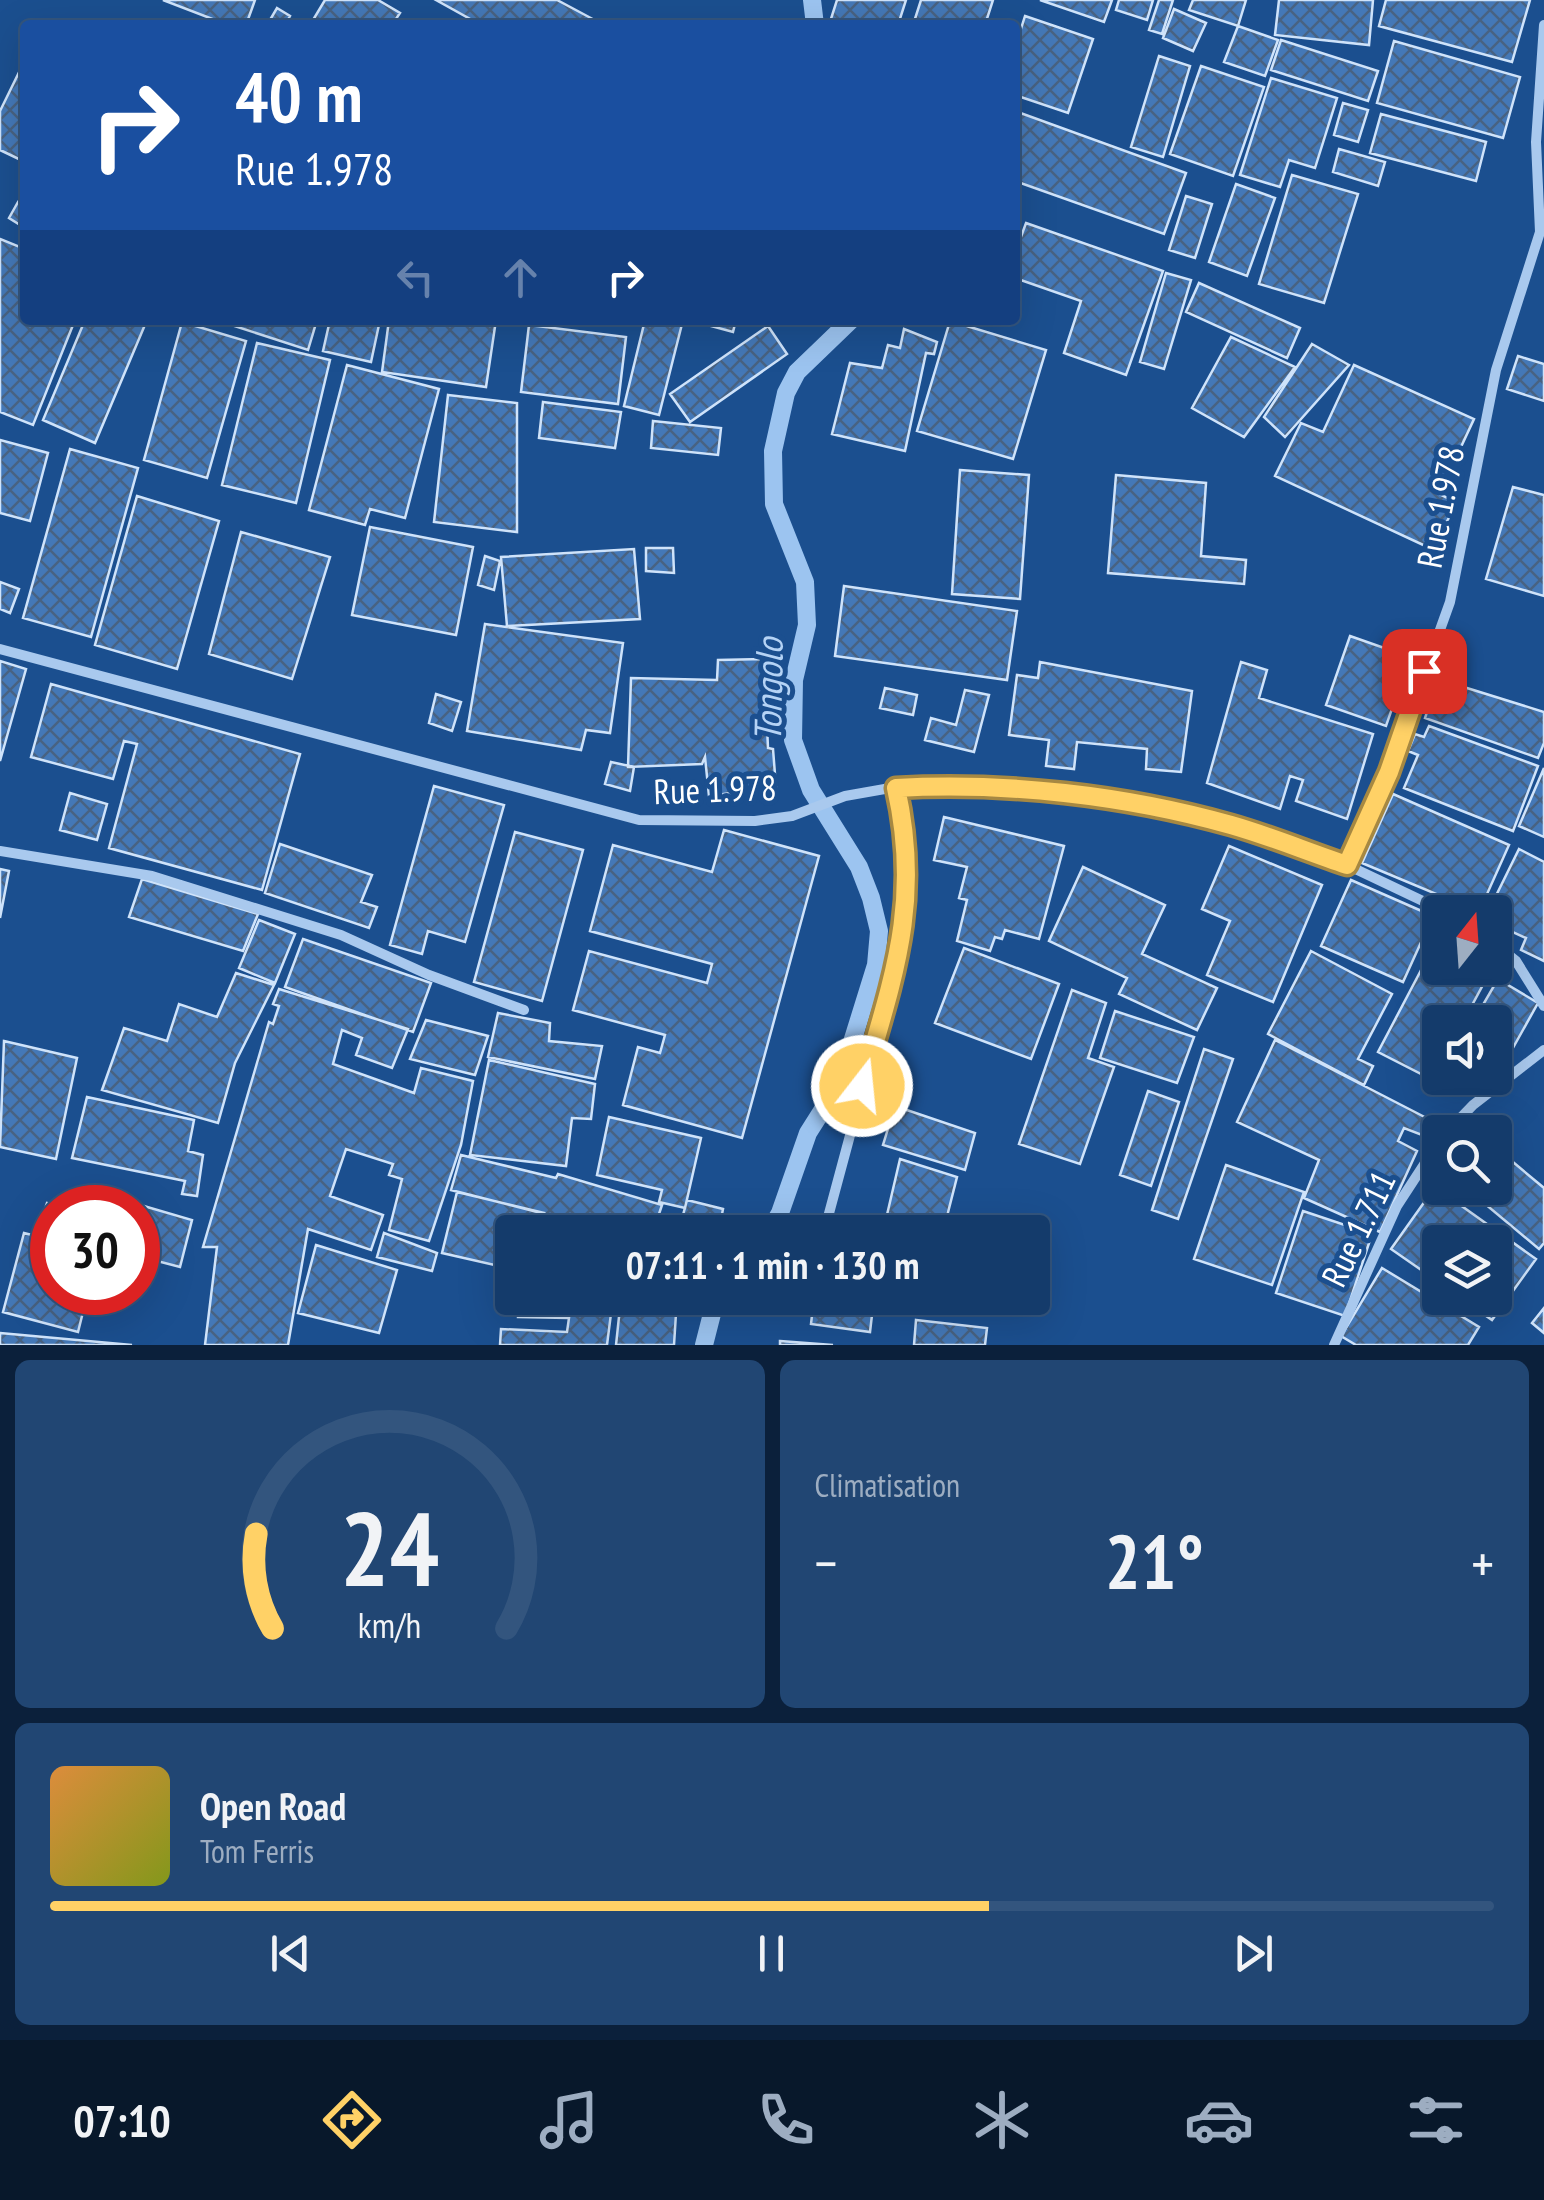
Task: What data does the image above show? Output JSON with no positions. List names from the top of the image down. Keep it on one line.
{"streets":{"street":["Rue 1.978","Rue 1.711"]},"water":["Tongolo"],"north":"top","page":{"turn":["40 m","Rue 1.978"],"limit":"30","trip":"07:11 · 1 min · 130 m","tile":"Climatisation","heat":["−","21°","+"],"song":["Open Road","Tom Ferris"],"tabs":"07:10","gauge":["24","km/h"]}}
